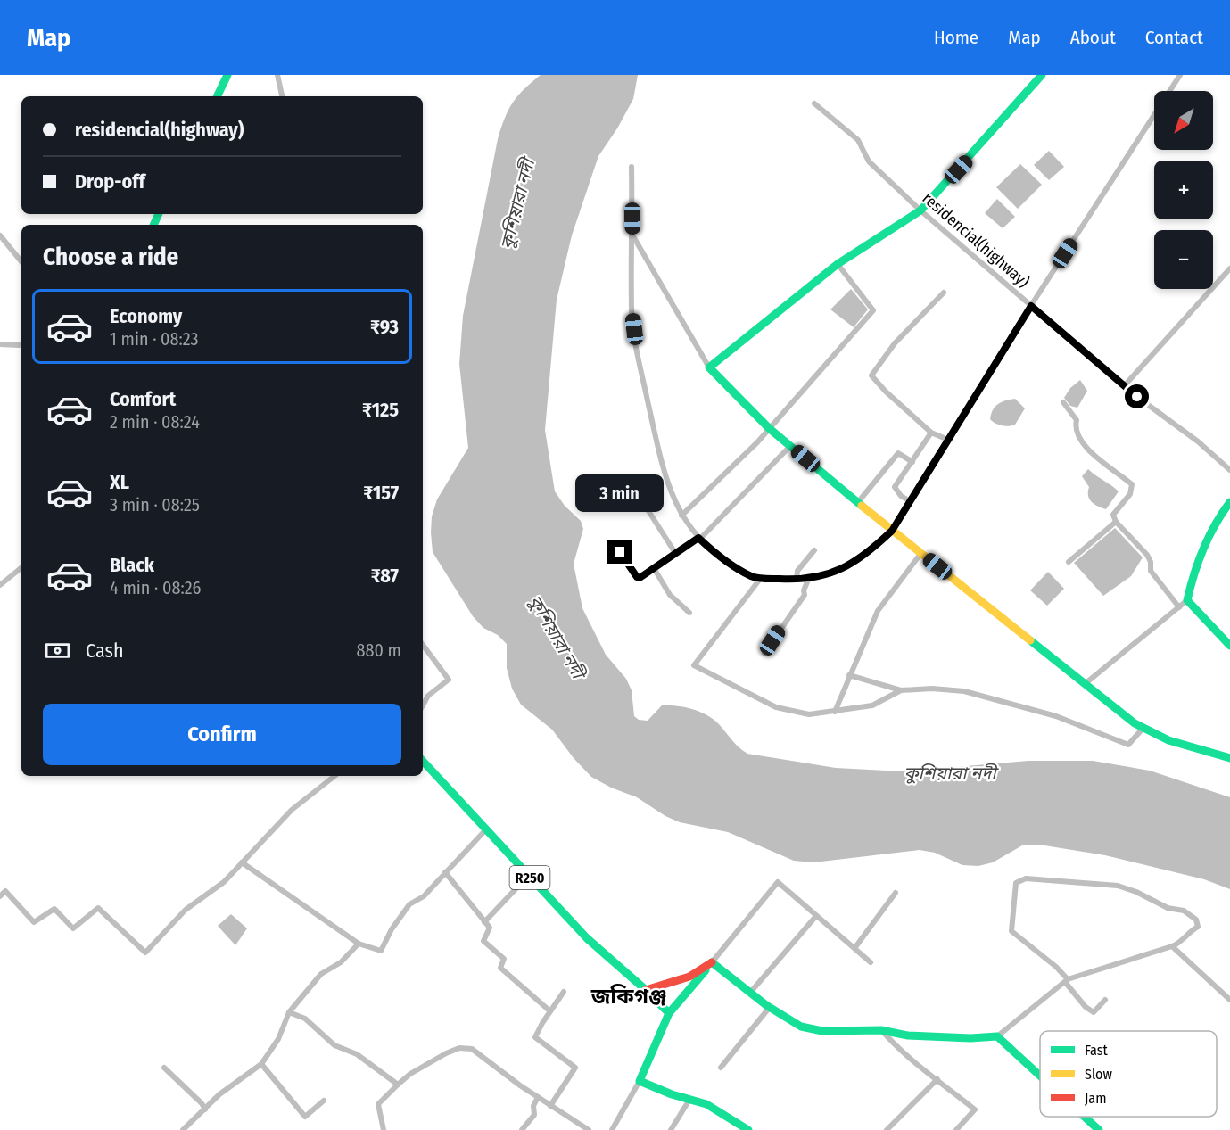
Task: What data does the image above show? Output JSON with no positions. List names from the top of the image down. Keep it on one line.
{"streets":{"street":["residencial(highway)","R250"]},"districts":["জকিগঞ্জ"],"water":["কুশিয়ারা নদী"],"legend":["Fast","Slow","Jam"],"north":"bottom left","page":{"header":"Map","nav":["Home","Map","About","Contact"],"map_buttons":["+","−"],"banner":["residencial(highway)","Drop-off"],"heading":"Choose a ride","list":[{"name":"Economy","note":"1 min · 08:23","value":"₹93"},{"name":"Comfort","note":"2 min · 08:24","value":"₹125"},{"name":"XL","note":"3 min · 08:25","value":"₹157"},{"name":"Black","note":"4 min · 08:26","value":"₹87"}],"bubble":"3 min","pay":["Cash","880 m"],"buttons":"Confirm"}}
